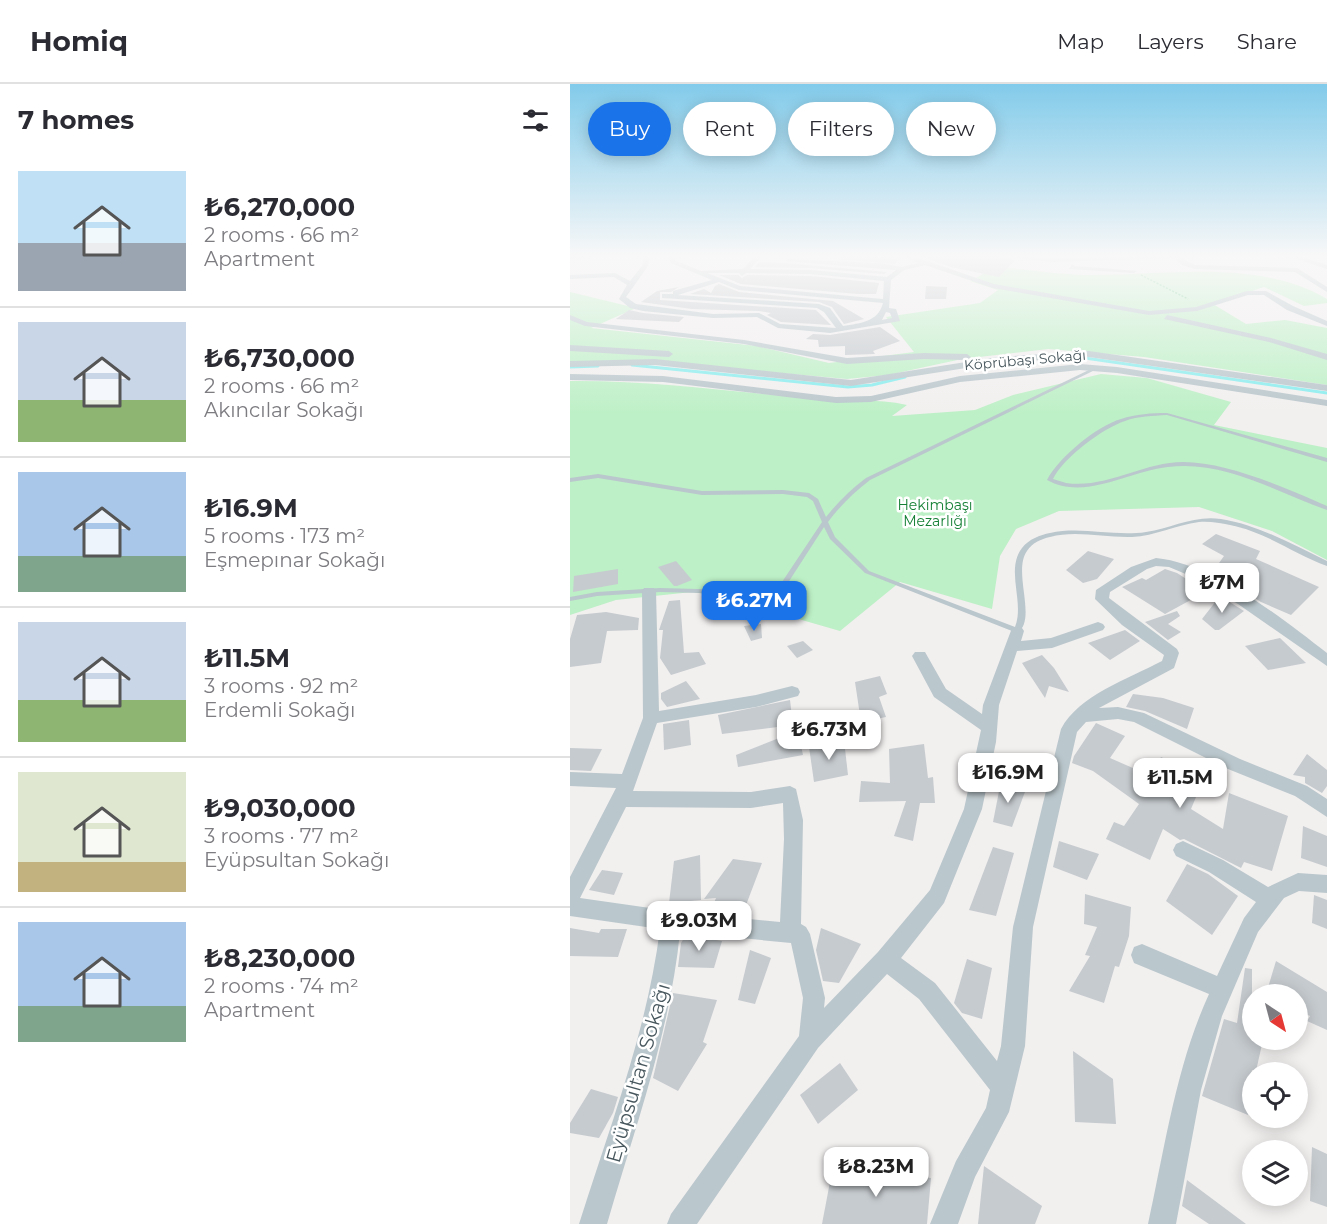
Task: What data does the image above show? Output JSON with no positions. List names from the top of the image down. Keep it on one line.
{"streets":{"street":["Köprübaşı Sokağı","Eyüpsultan Sokağı"]},"parks":["Hekimbaşı Mezarlığı"],"north":"bottom right","page":{"header":"Homiq","nav":["Map","Layers","Share"],"heading":"7 homes","chip":["Buy","Rent","Filters","New"],"list":[{"name":"₺6,270,000","note":"2 rooms · 66 m² · Apartment"},{"name":"₺6,730,000","note":"2 rooms · 66 m² · Akıncılar Sokağı"},{"name":"₺16.9M","note":"5 rooms · 173 m² · Eşmepınar Sokağı"},{"name":"₺11.5M","note":"3 rooms · 92 m² · Erdemli Sokağı"},{"name":"₺9,030,000","note":"3 rooms · 77 m² · Eyüpsultan Sokağı"},{"name":"₺8,230,000","note":"2 rooms · 74 m² · Apartment"}],"price":["₺7M","₺6.27M","₺6.73M","₺16.9M","₺11.5M","₺9.03M","₺8.23M"]}}
